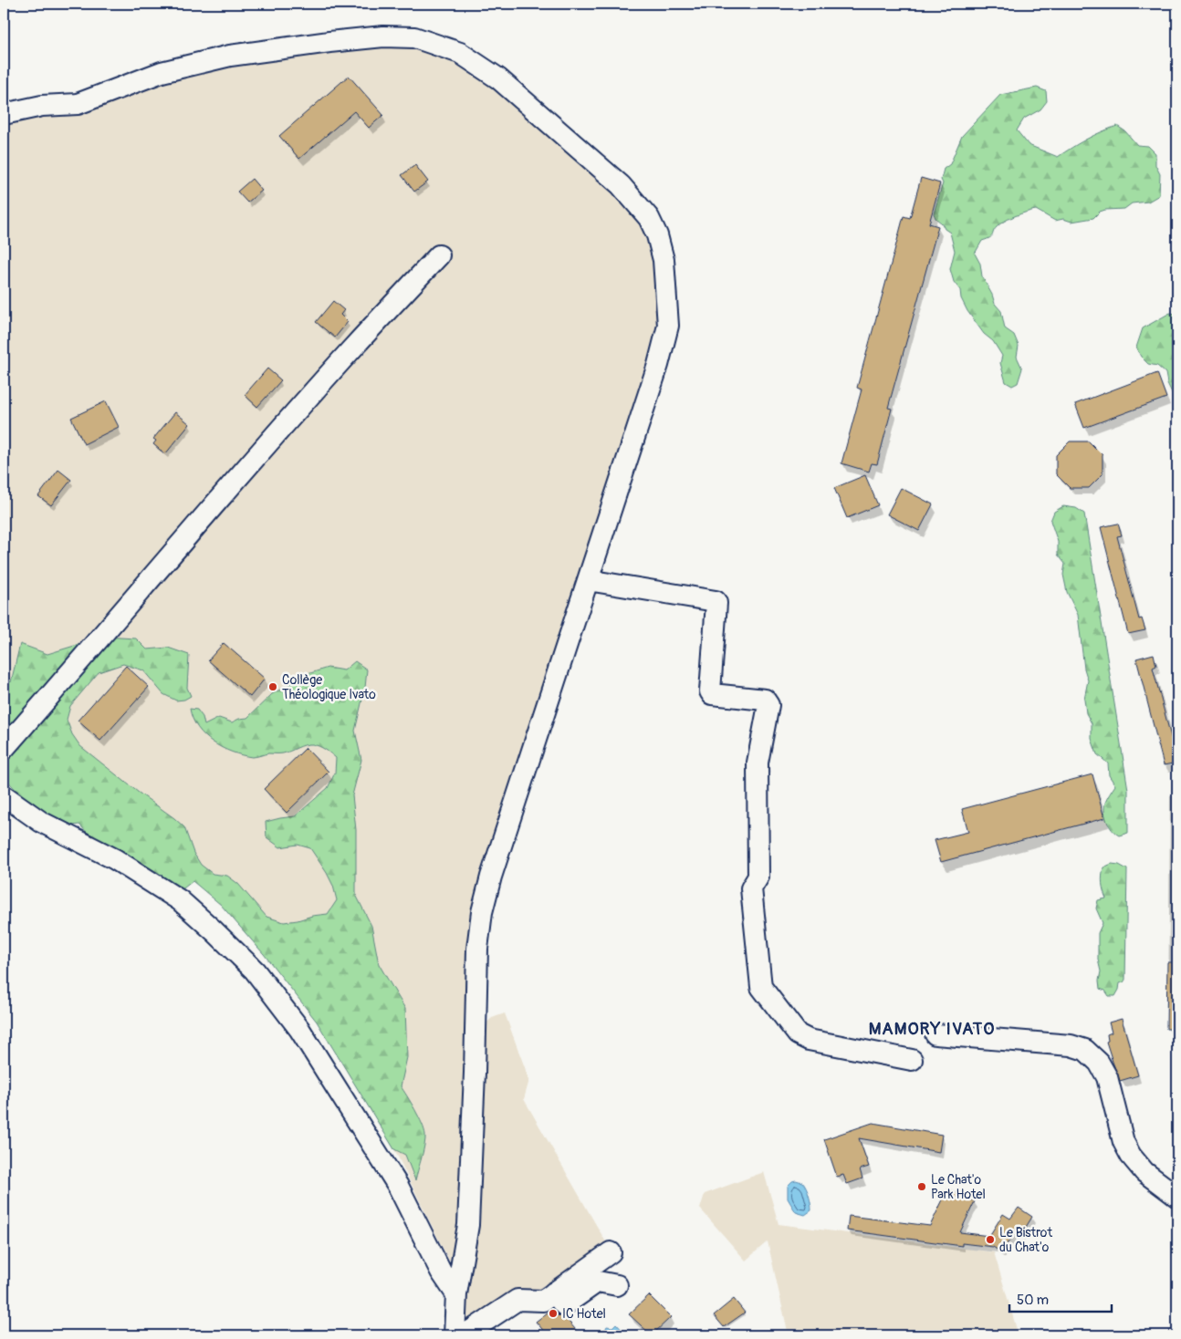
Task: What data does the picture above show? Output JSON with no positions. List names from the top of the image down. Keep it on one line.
{"districts":["MAMORY IVATO"],"places":["Collège Théologique Ivato","Le Chat'o Park Hotel","Le Bistrot du Chat'o","IC Hotel"],"scale_bar":"50 m"}
